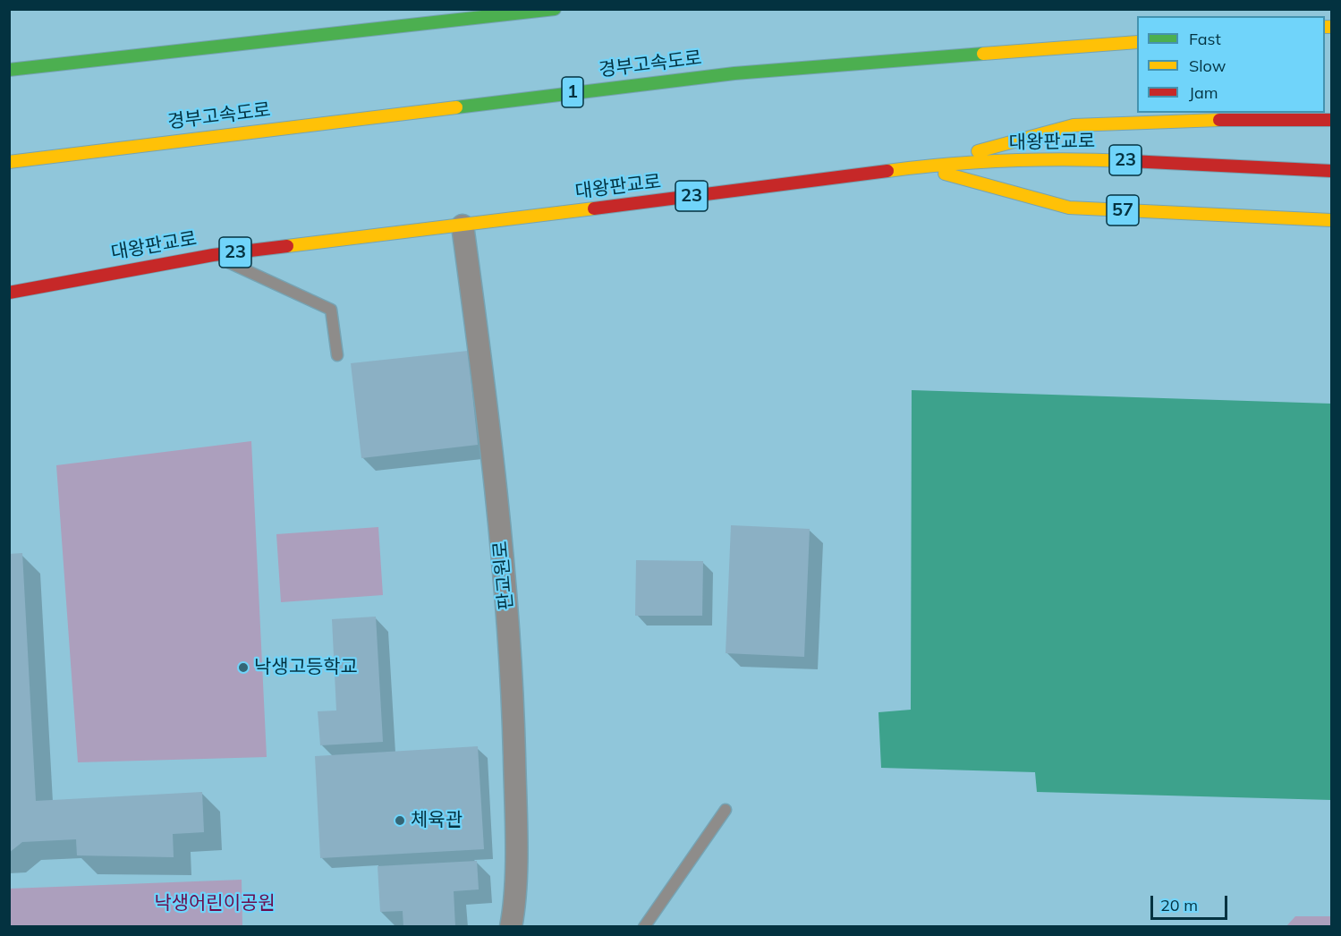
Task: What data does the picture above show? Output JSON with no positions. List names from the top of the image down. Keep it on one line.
{"streets":{"main road":["경부고속도로","1","대왕판교로","23","57"],"street":["판교원로"]},"crossings":[["대왕판교로","57"],["대왕판교로","판교원로"]],"parks":["낙생어린이공원"],"places":["낙생고등학교","체육관"],"legend":["Fast","Slow","Jam"],"scale_bar":"20 m"}
